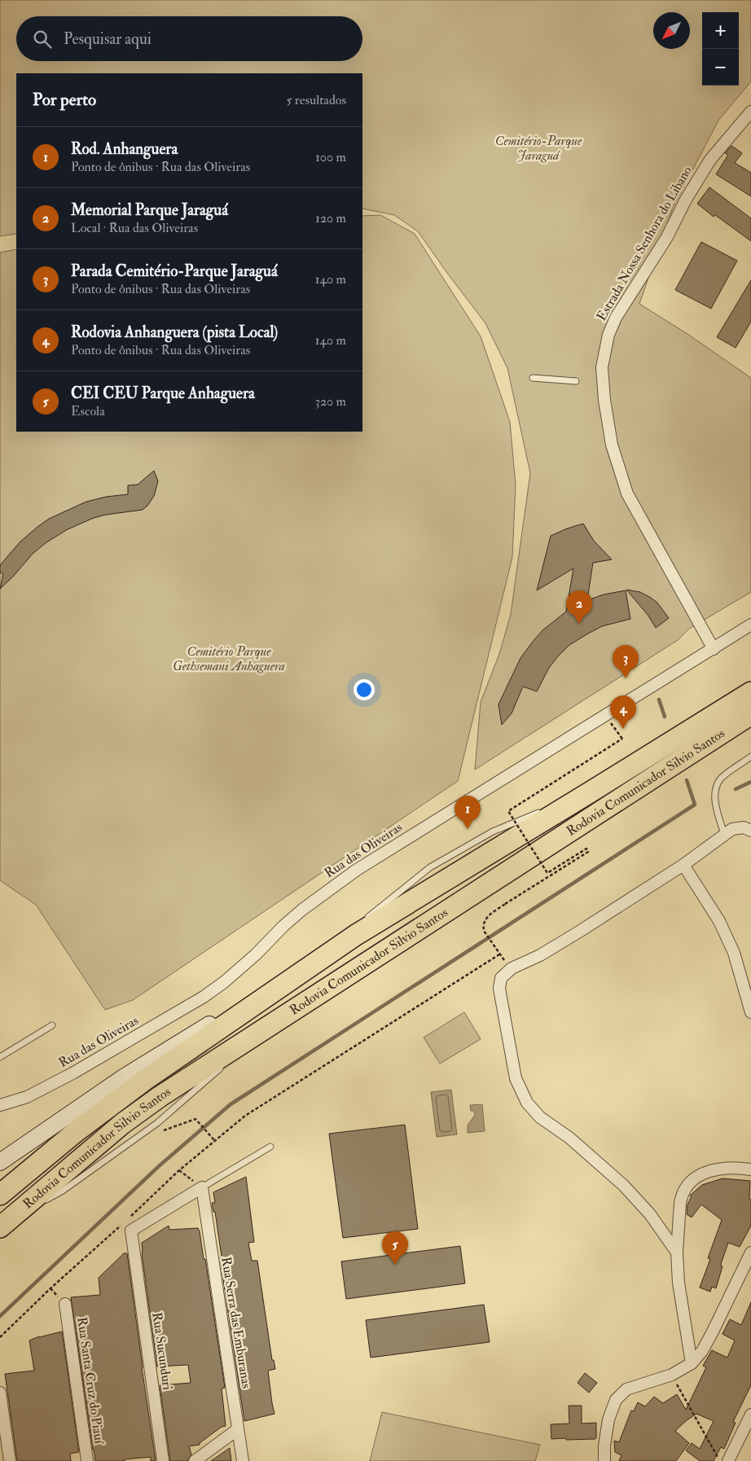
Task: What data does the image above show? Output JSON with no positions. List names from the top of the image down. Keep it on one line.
{"streets":{"highway":["Rodovia Comunicador Silvio Santos"],"street":["Estrada Nossa Senhora do Libano","Rua das Oliveiras","Rua Serra das Emburanas","Rua Sucunduri","Rua Santa Cruz do Piauí"]},"crossings":[["Estrada Nossa Senhora do Libano","Rua das Oliveiras"],["Rua Serra das Emburanas","Rua Sucunduri"]],"parks":["Cemitério-Parque Jaraguá","Cemitério Parque Gethsemani Anhaguera"],"north":"bottom left","page":{"map_buttons":["+","−"],"search":"Pesquisar aqui","heading":["Por perto","5 resultados"],"list":[{"mark":"1","name":"Rod. Anhanguera","note":"Ponto de ônibus · Rua das Oliveiras","value":"100 m"},{"mark":"2","name":"Memorial Parque Jaraguá","note":"Local · Rua das Oliveiras","value":"120 m"},{"mark":"3","name":"Parada Cemitério-Parque Jaraguá","note":"Ponto de ônibus · Rua das Oliveiras","value":"140 m"},{"mark":"4","name":"Rodovia Anhanguera (pista Local)","note":"Ponto de ônibus · Rua das Oliveiras","value":"140 m"},{"mark":"5","name":"CEI CEU Parque Anhaguera","note":"Escola","value":"320 m"}],"pins":["2","3","4","1","5"]}}
